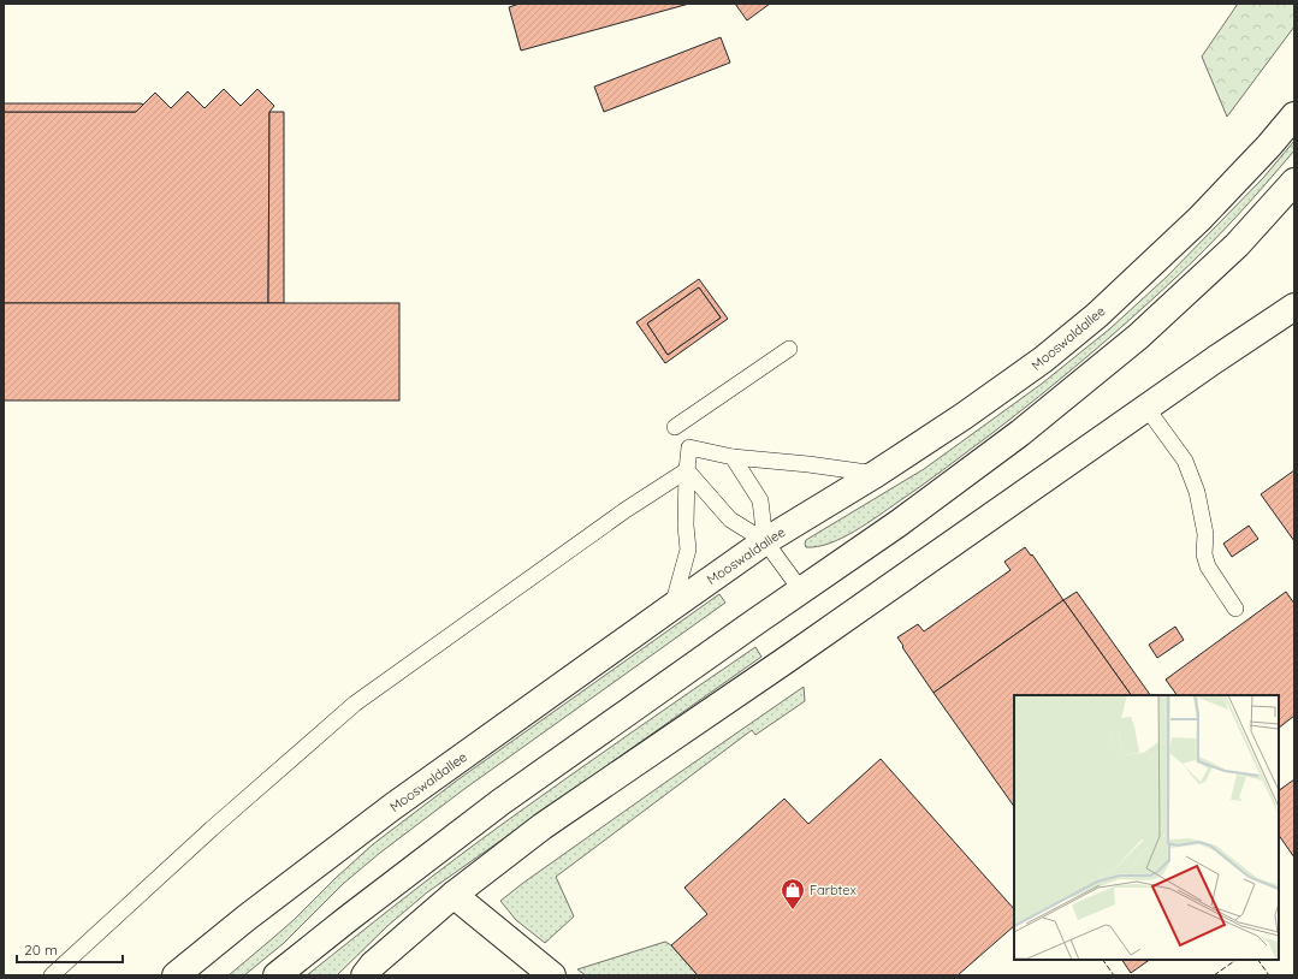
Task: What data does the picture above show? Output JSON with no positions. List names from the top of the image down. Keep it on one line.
{"streets":{"main road":["Mooswaldallee"]},"places":{"shop":["Farbtex"]},"scale_bar":"20 m"}
